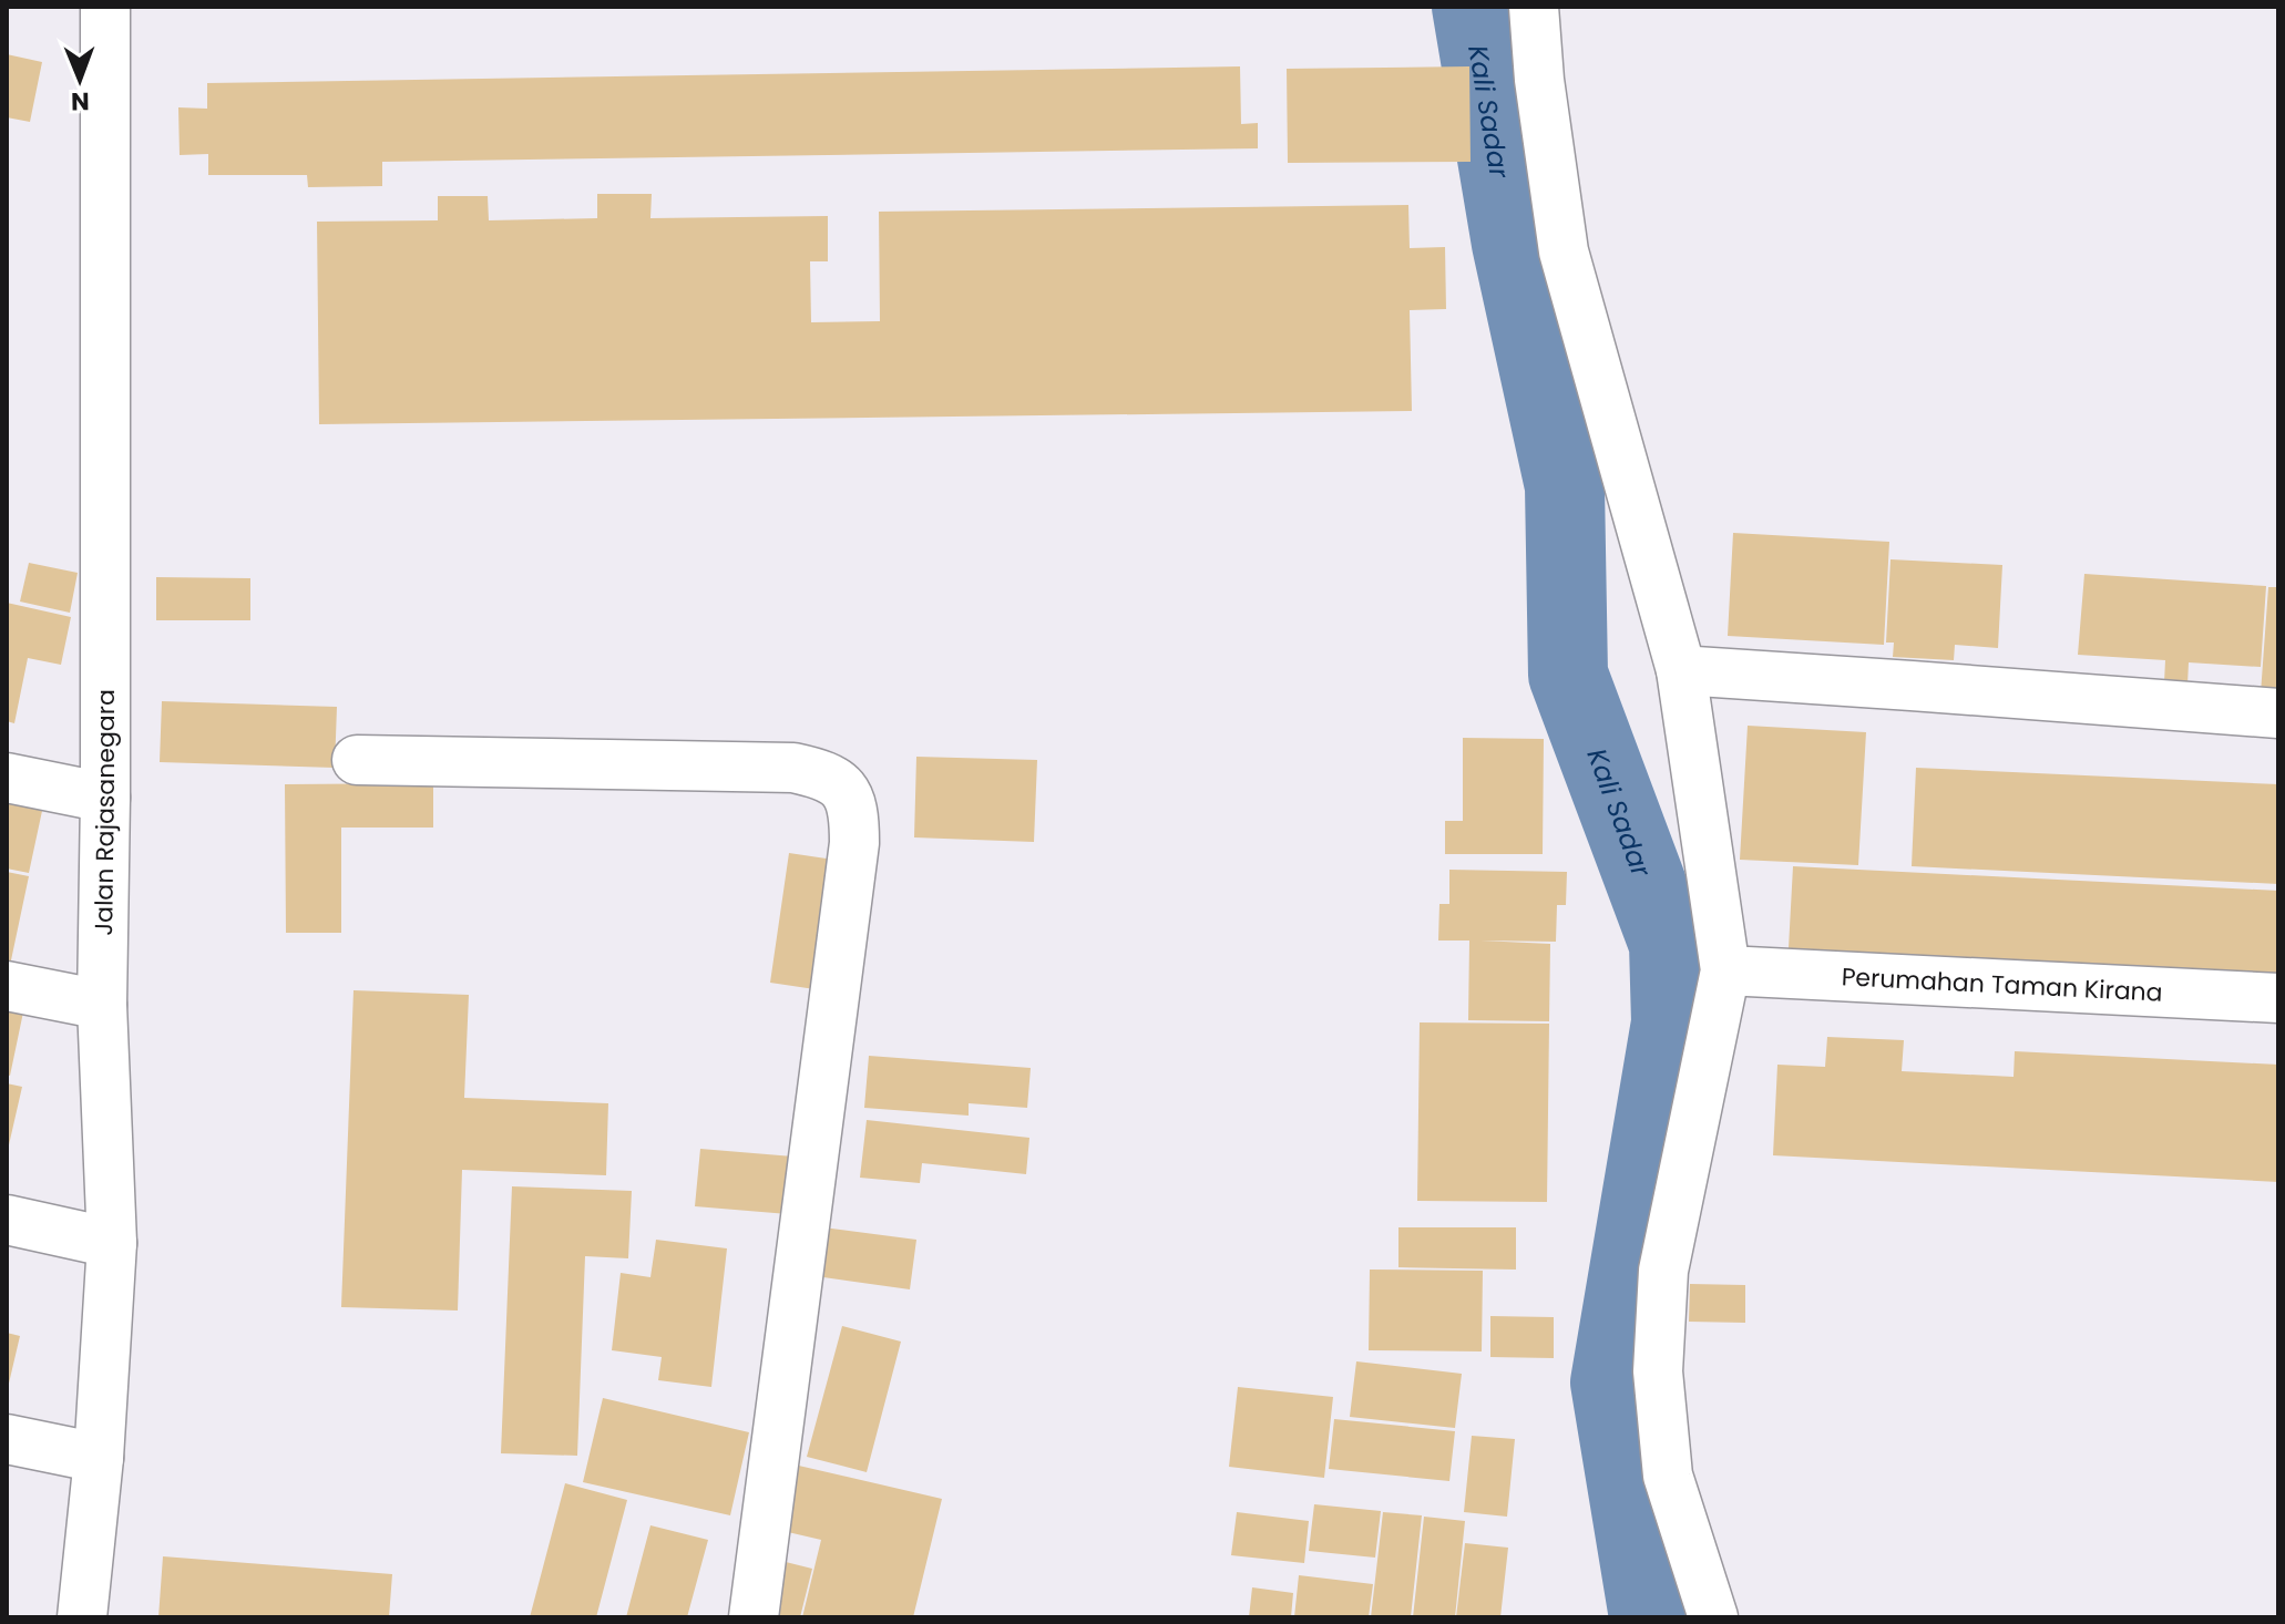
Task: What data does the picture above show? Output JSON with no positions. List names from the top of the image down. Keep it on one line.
{"streets":{"street":["Jalan Rajasanegara","Perumahan Taman Kirana"]},"water":["Kali Sadar"],"north":"bottom"}
